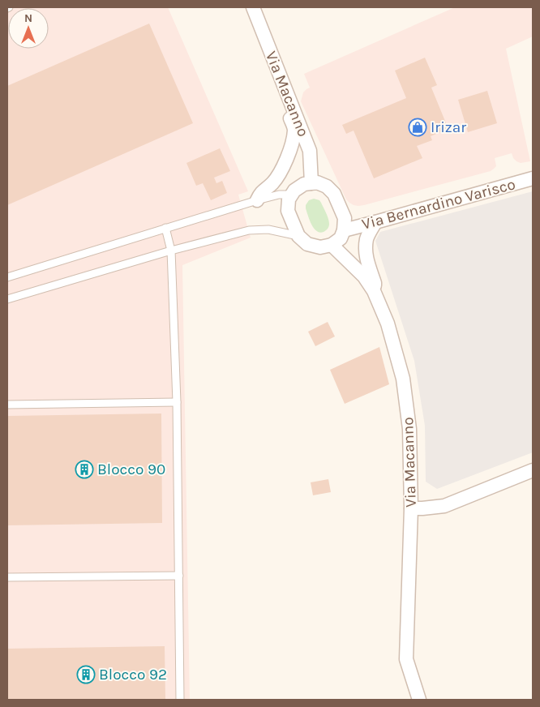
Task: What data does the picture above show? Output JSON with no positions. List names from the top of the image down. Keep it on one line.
{"streets":{"street":["Via Macanno","Via Bernardino Varisco"]},"crossings":[["Via Macanno","Via Bernardino Varisco"]],"places":{"shop":["Irizar"],"building":["Blocco 90","Blocco 92"]},"north":"top"}
